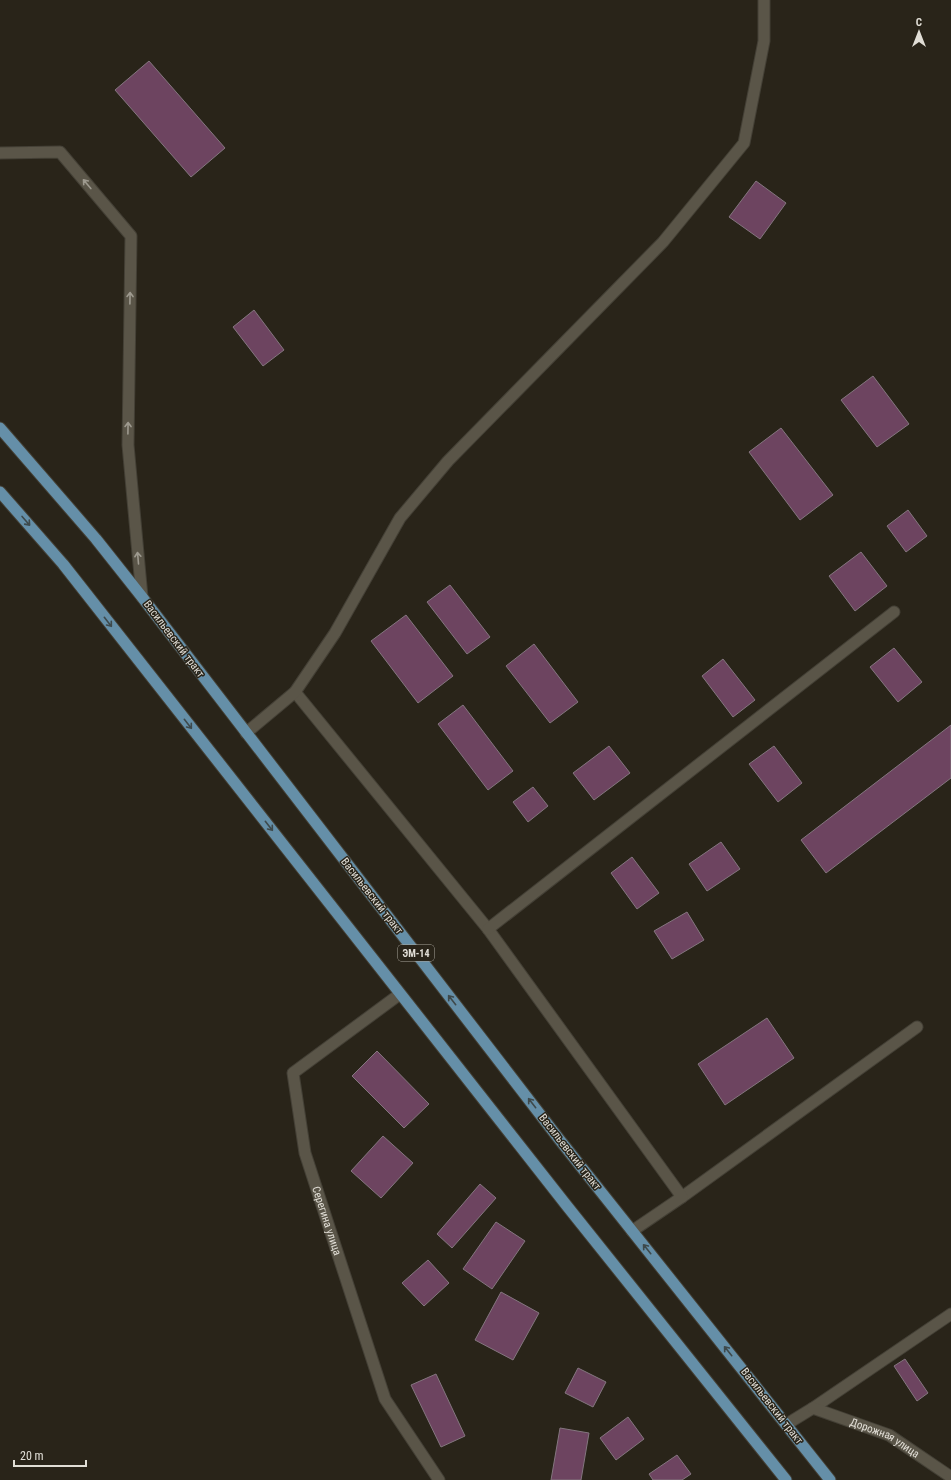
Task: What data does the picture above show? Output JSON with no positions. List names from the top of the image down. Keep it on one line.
{"streets":{"main road":["Васильевский тракт","ЭМ-14"],"street":["Серегина улица","Дорожная улица"]},"scale_bar":"20 m","north":"top"}
